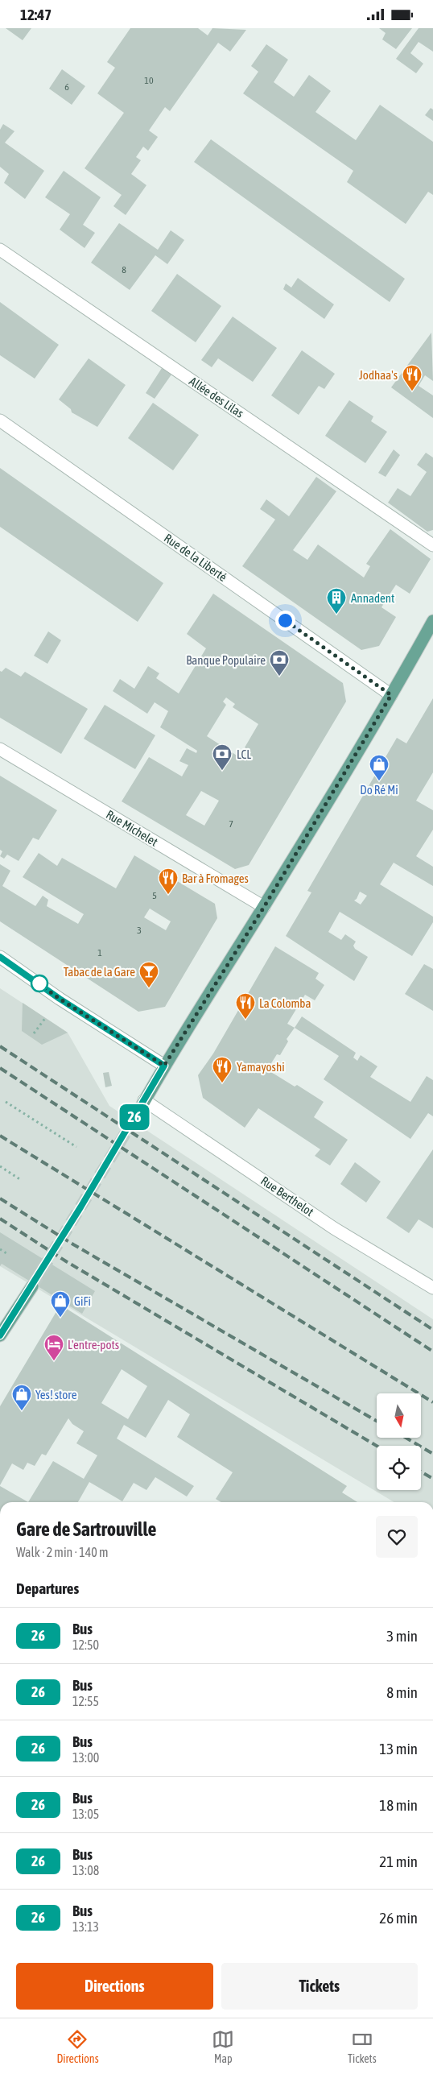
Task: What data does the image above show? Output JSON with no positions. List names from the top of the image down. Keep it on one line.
{"streets":{"street":["Allée des Lilas","Rue de la Liberté","Rue Michelet","Rue Berthelot"]},"places":{"restaurant":["Jodhaa's","Bar à Fromages","La Colomba","Yamayoshi"],"building":["Annadent"],"bank":["Banque Populaire","LCL"],"shop":["Do Ré Mi","GiFi","Yes! store"],"bar":["Tabac de la Gare"],"hotel":["L'entre-pots"]},"lines":["bus line 26"],"house_numbers":["10","6","8","7","5","3","1"],"north":"bottom","page":{"status":"12:47","on_map":"26","heading":[["Gare de Sartrouville","Walk · 2 min · 140 m"],"Departures"],"list":[{"mark":"26","name":"Bus","note":"12:50","value":"3 min"},{"mark":"26","name":"Bus","note":"12:55","value":"8 min"},{"mark":"26","name":"Bus","note":"13:00","value":"13 min"},{"mark":"26","name":"Bus","note":"13:05","value":"18 min"},{"mark":"26","name":"Bus","note":"13:08","value":"21 min"},{"mark":"26","name":"Bus","note":"13:13","value":"26 min"}],"buttons":["Directions","Tickets"],"tabs":["Directions","Map","Tickets"]}}
